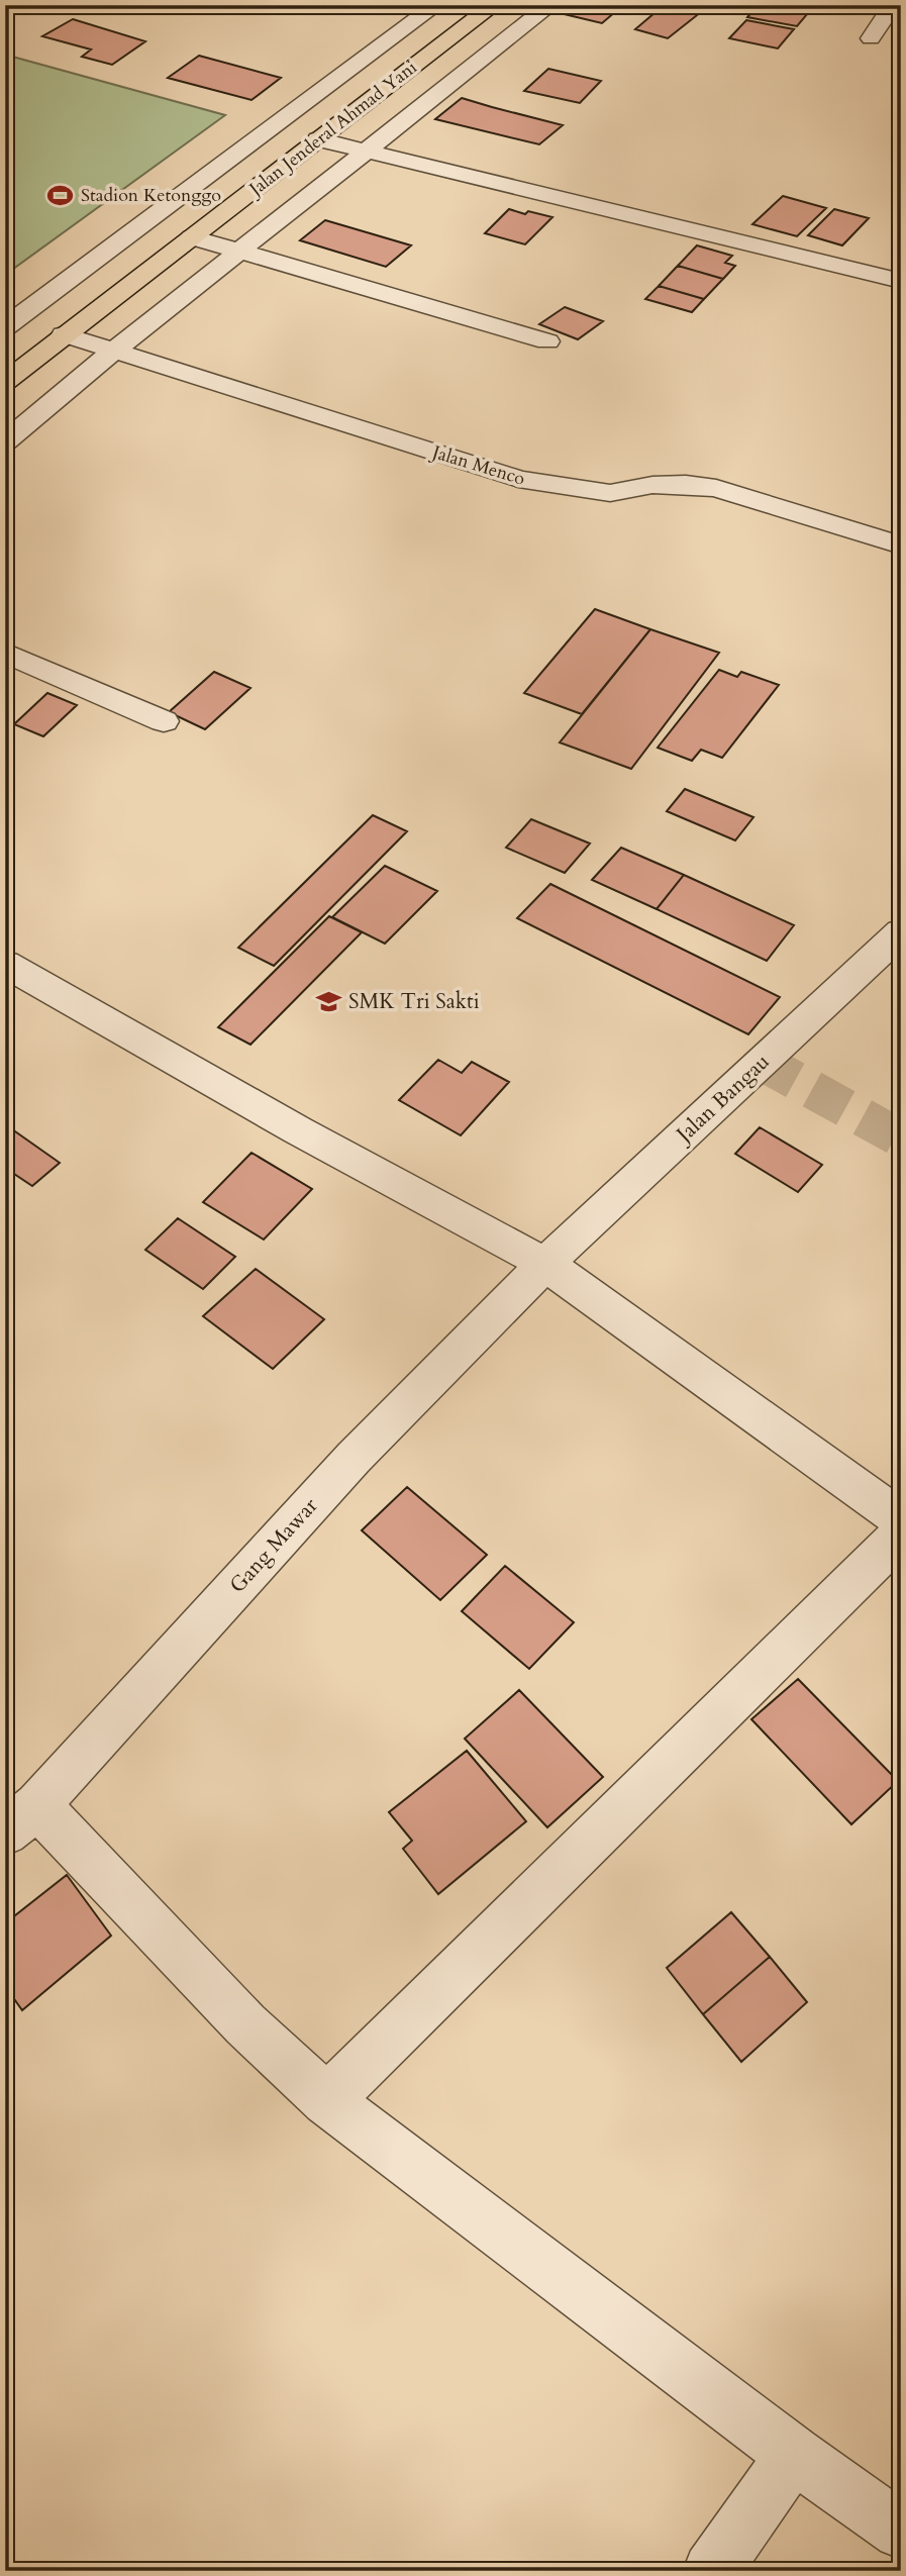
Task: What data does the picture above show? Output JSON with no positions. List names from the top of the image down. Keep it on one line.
{"streets":{"main road":["Jalan Jenderal Ahmad Yani"],"street":["Jalan Menco","Jalan Bangau","Gang Mawar"]},"crossings":[["Jalan Jenderal Ahmad Yani","Jalan Menco"],["Jalan Bangau","Gang Mawar"]],"places":{"sports":["Stadion Ketonggo"],"school or university":["SMK Tri Sakti"]}}
